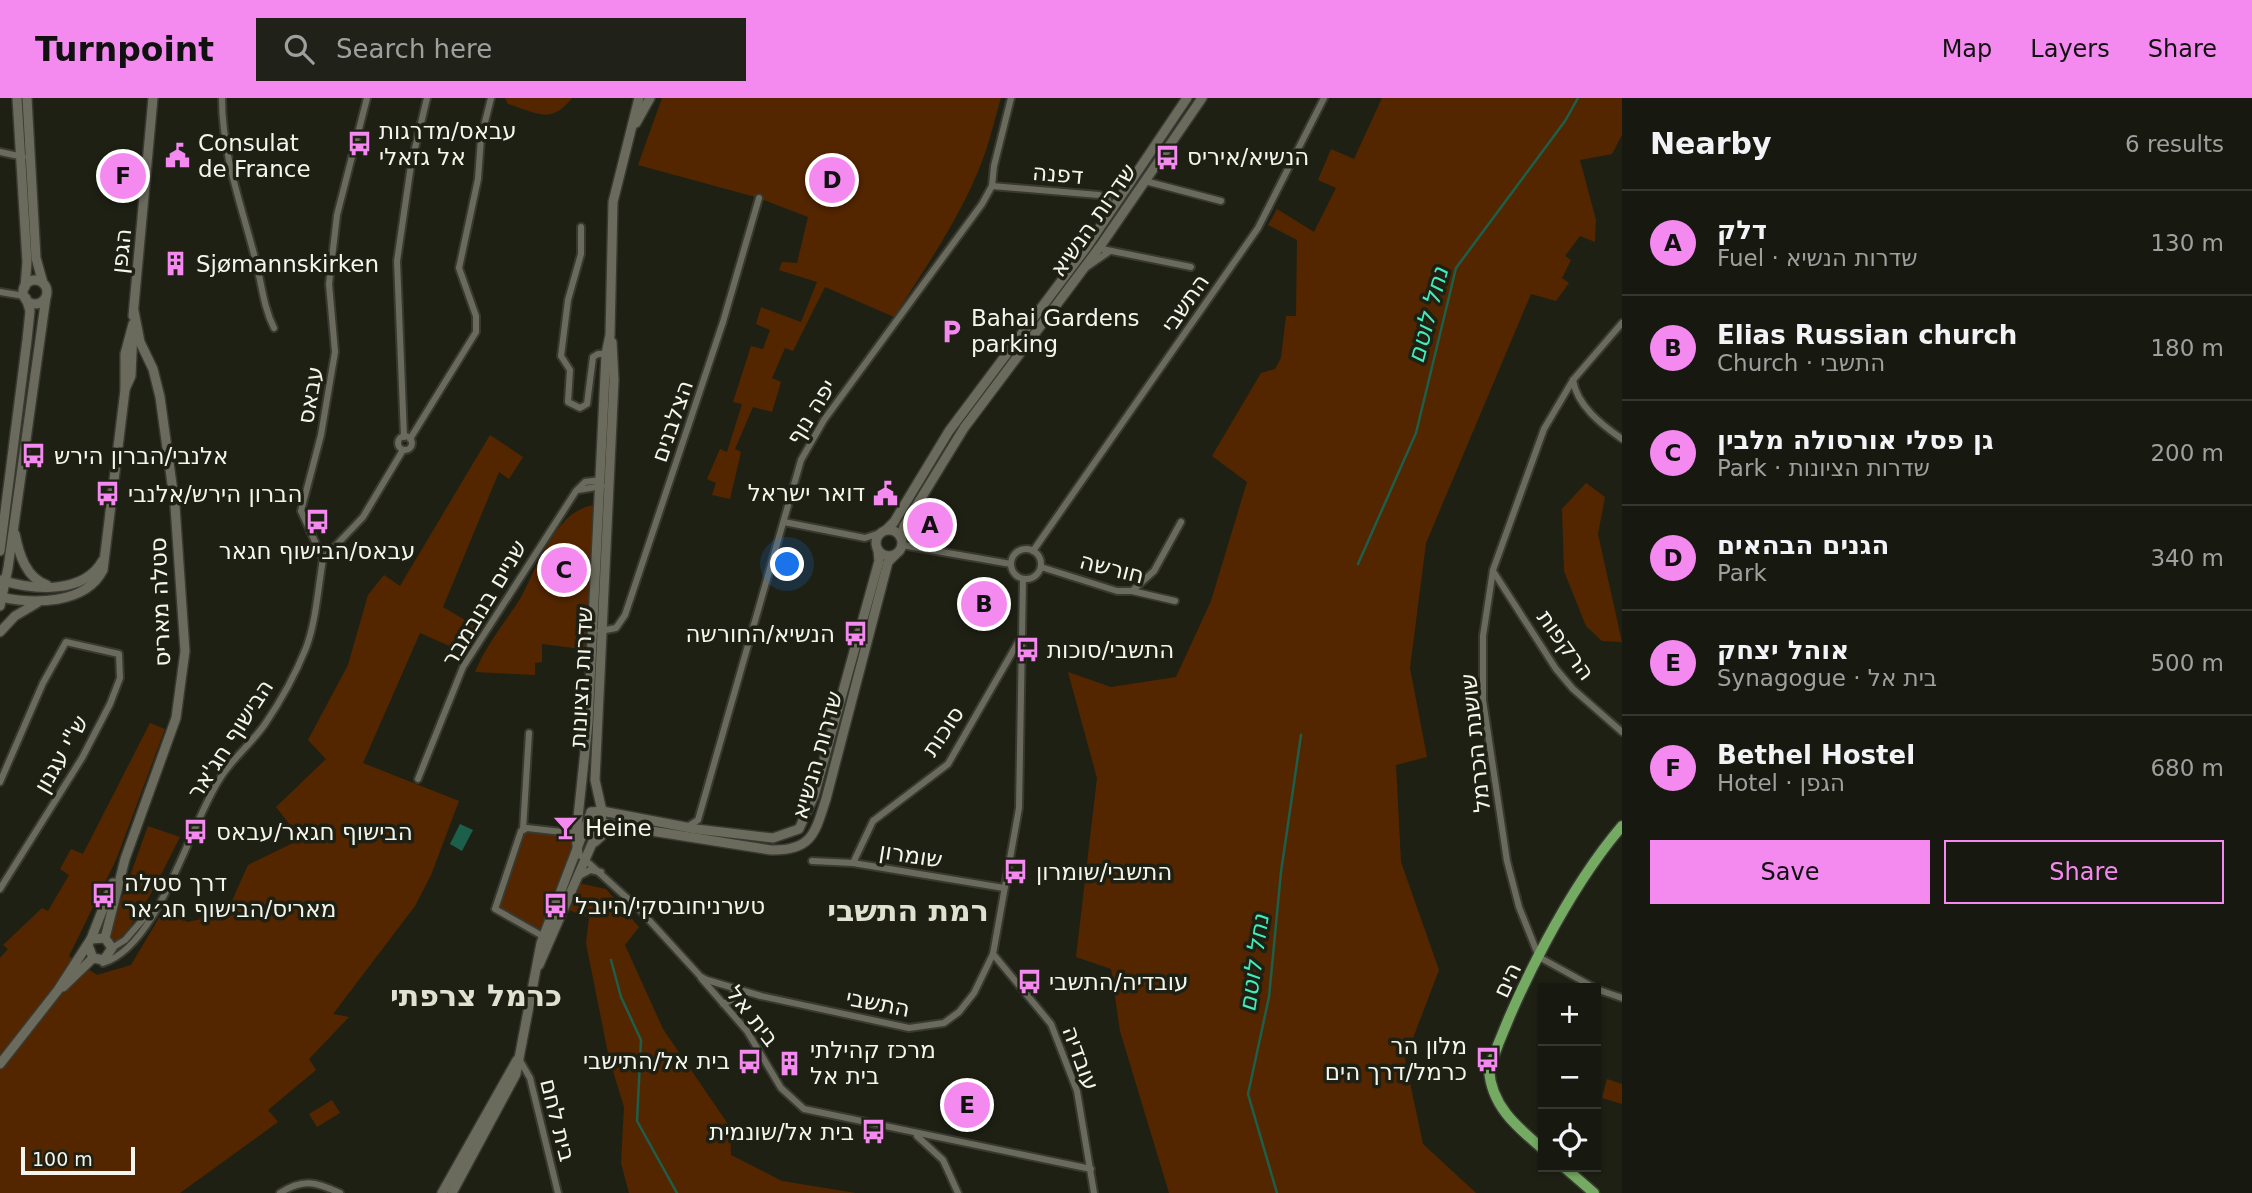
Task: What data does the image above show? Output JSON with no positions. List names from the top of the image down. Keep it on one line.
{"streets":{"main road":["הים"],"street":["דפנה","שדרות הנשיא","הגפן","התשבי","עבאס","יפה נוף","הצלבנים","חורשה","סטלה מאריס","שניים בנובמבר","הרקפות","שדרות הציונות","סוכות","הבישוף חג'אר","שושנת הכרמל","ש\"י עגנון","שומרון","בית אל","עובדיה","בית לחם"]},"crossings":[["דפנה","שדרות הנשיא"],["דפנה","יפה נוף"],["שדרות הנשיא","שדרות הציונות"],["הגפן","סטלה מאריס"],["התשבי","חורשה"],["התשבי","סוכות"],["התשבי","שומרון"],["התשבי","בית אל"],["התשבי","עובדיה"],["עבאס","הבישוף חג'אר"],["הצלבנים","שדרות הציונות"],["סטלה מאריס","הבישוף חג'אר"],["שניים בנובמבר","שדרות הציונות"],["הרקפות","שושנת הכרמל"],["סוכות","שומרון"],["שושנת הכרמל","הים"],["בית אל","עובדיה"]],"districts":["רמת התשבי","כרמל צרפתי"],"water":["נחל לוטם"],"places":{"bus stop":["עבאס/מדרגות אל גזאלי","הנשיא/איריס","אלנבי/הברון הירש","הברון הירש/אלנבי","עבאס/הבישוף חגאר","הנשיא/החורשה","התשבי/סוכות","הבישוף חגאר/עבאס","התשבי/שומרון","דרך סטלה מאריס/הבישוף חג׳אר","טשרניחובסקי/היובל","עובדיה/התשבי","מלון הר כרמל/דרך הים","בית אל/התישבי","בית אל/שונמית"],"public building":["Consulat de France","דואר ישראל"],"building":["Sjømannskirken","מרכז קהילתי בית אל"],"parking":["Bahai Gardens parking"],"bar":["Heine"]},"scale_bar":"100 m","page":{"header":"Turnpoint","search":"Search here","nav":["Map","Layers","Share"],"heading":["Nearby","6 results"],"pins":["F","D","A","C","B","E"],"list":[{"mark":"A","name":"דלק","note":"Fuel · שדרות הנשיא","value":"130 m"},{"mark":"B","name":"Elias Russian church","note":"Church · התשבי","value":"180 m"},{"mark":"C","name":"גן פסלי אורסולה מלבין","note":"Park · שדרות הציונות","value":"200 m"},{"mark":"D","name":"הגנים הבהאים","note":"Park","value":"340 m"},{"mark":"E","name":"אוהל יצחק","note":"Synagogue · בית אל","value":"500 m"},{"mark":"F","name":"Bethel Hostel","note":"Hotel · הגפן","value":"680 m"}],"buttons":["Save","Share"],"map_buttons":["+","−"],"scale":"100 m"}}
